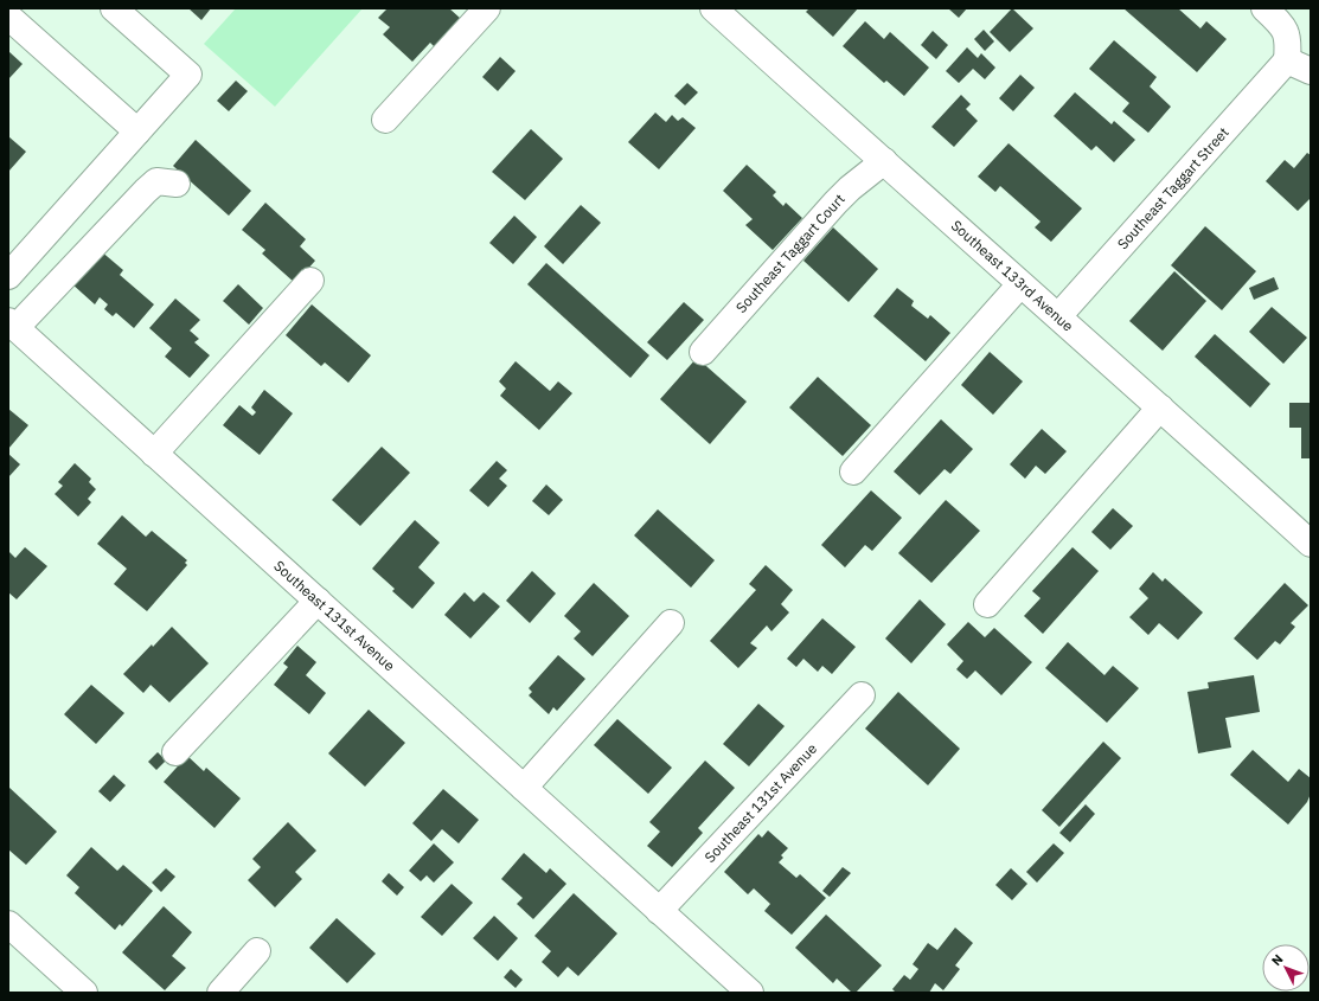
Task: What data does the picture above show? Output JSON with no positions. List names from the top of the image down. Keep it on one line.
{"streets":{"street":["Southeast Taggart Street","Southeast Taggart Court","Southeast 133rd Avenue","Southeast 131st Avenue"]},"crossings":[["Southeast Taggart Street","Southeast 133rd Avenue"],["Southeast Taggart Court","Southeast 133rd Avenue"]],"north":"top left"}
